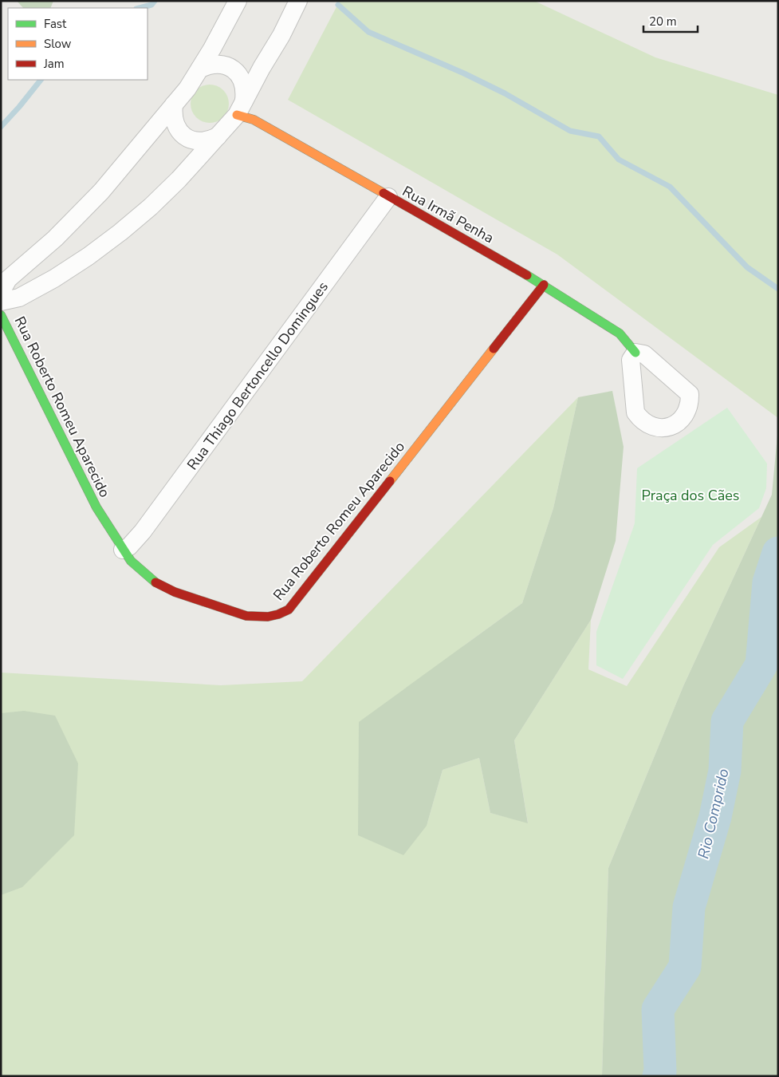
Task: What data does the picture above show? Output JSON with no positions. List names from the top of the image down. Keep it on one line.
{"streets":{"street":["Rua Irmã Penha","Rua Thiago Bertoncello Domingues","Rua Roberto Romeu Aparecido"]},"crossings":[["Rua Irmã Penha","Rua Thiago Bertoncello Domingues"],["Rua Irmã Penha","Rua Roberto Romeu Aparecido"],["Rua Thiago Bertoncello Domingues","Rua Roberto Romeu Aparecido"]],"water":["Rio Comprido"],"parks":["Praça dos Cães"],"legend":["Fast","Slow","Jam"],"scale_bar":"20 m"}
